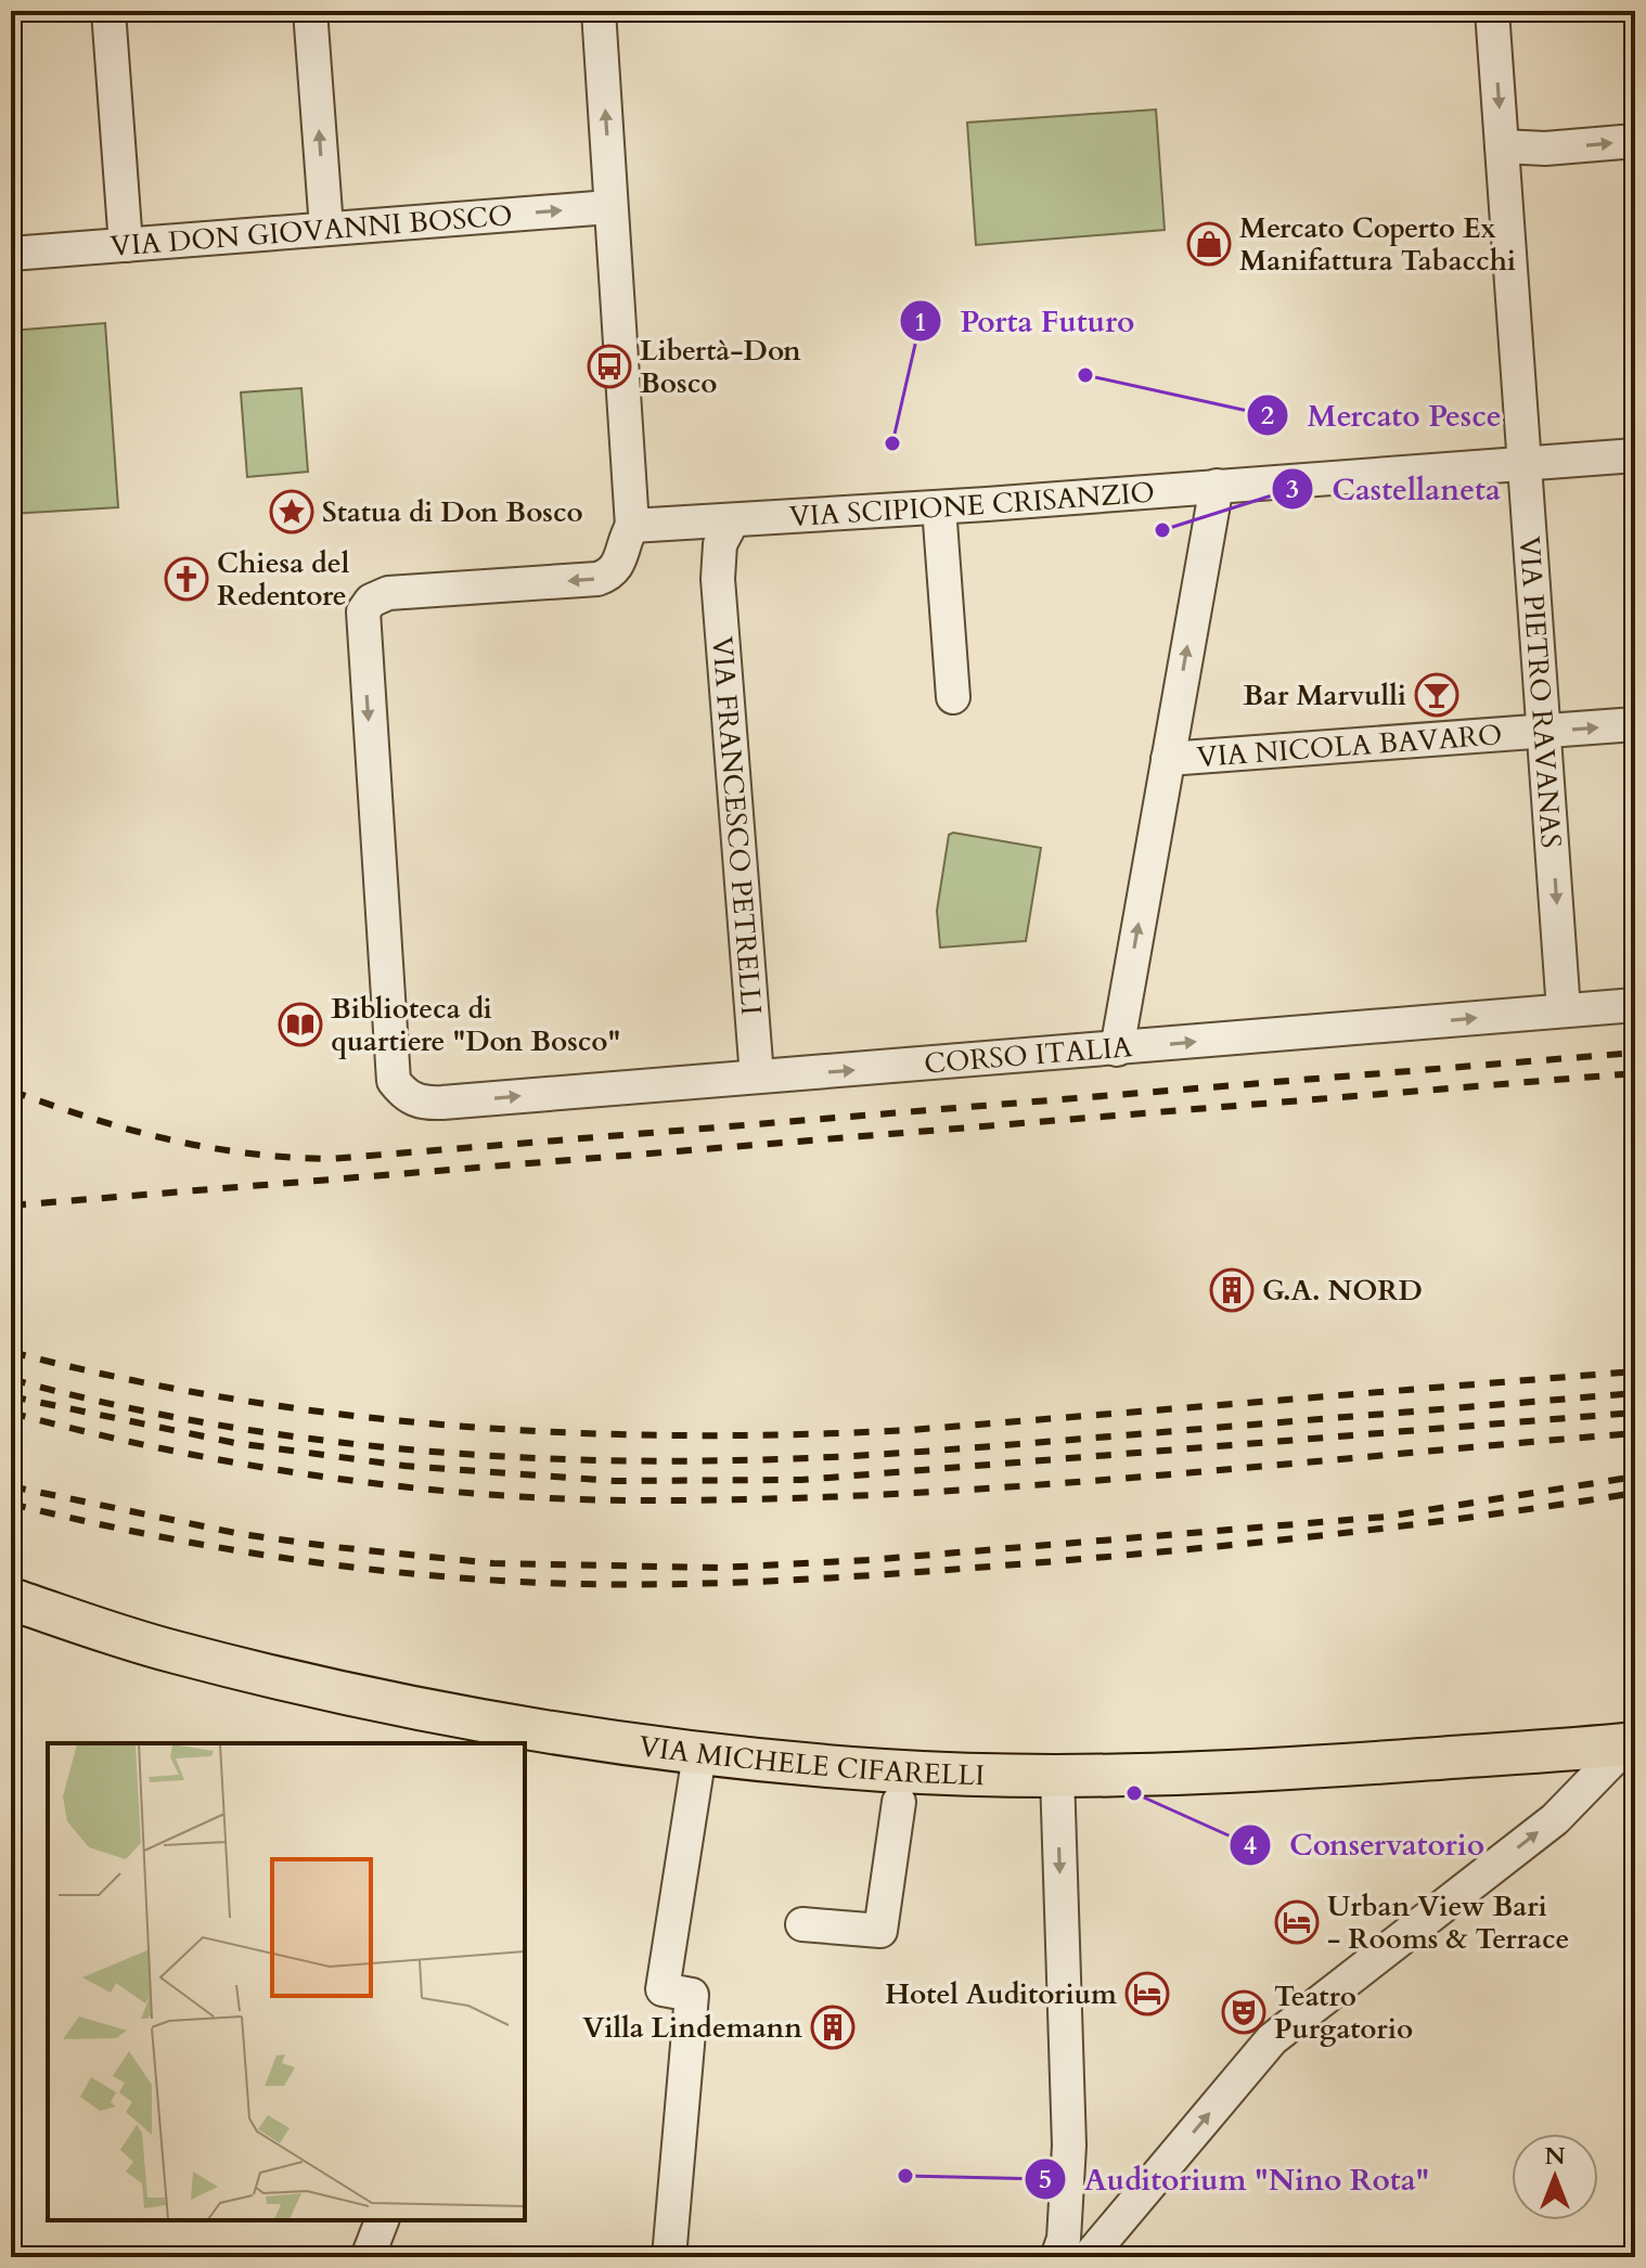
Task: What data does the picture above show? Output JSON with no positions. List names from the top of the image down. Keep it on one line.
{"streets":{"main road":["VIA MICHELE CIFARELLI"],"street":["VIA DON GIOVANNI BOSCO","VIA SCIPIONE CRISANZIO","VIA PIETRO RAVANAS","VIA NICOLA BAVARO","VIA FRANCESCO PETRELLI","CORSO ITALIA"]},"crossings":[["VIA SCIPIONE CRISANZIO","VIA PIETRO RAVANAS"],["VIA SCIPIONE CRISANZIO","VIA FRANCESCO PETRELLI"],["VIA SCIPIONE CRISANZIO","CORSO ITALIA"],["VIA PIETRO RAVANAS","VIA NICOLA BAVARO"],["VIA PIETRO RAVANAS","CORSO ITALIA"],["VIA FRANCESCO PETRELLI","CORSO ITALIA"]],"one_way":["VIA DON GIOVANNI BOSCO","VIA PIETRO RAVANAS"],"places":{"shop":["Mercato Coperto Ex Manifattura Tabacchi"],"bus stop":["Libertà-Don Bosco"],"other":["Mercato Pesce","Porta Futuro","Castellaneta","Conservatorio","Auditorium \"Nino Rota\""],"place":["Statua di Don Bosco"],"church":["Chiesa del Redentore"],"bar":["Bar Marvulli"],"library":["Biblioteca di quartiere \"Don Bosco\""],"building":["G.A. NORD","Villa Lindemann"],"hotel":["Urban View Bari - Rooms & Terrace","Hotel Auditorium"],"theatre":["Teatro Purgatorio"]},"north":"top"}
